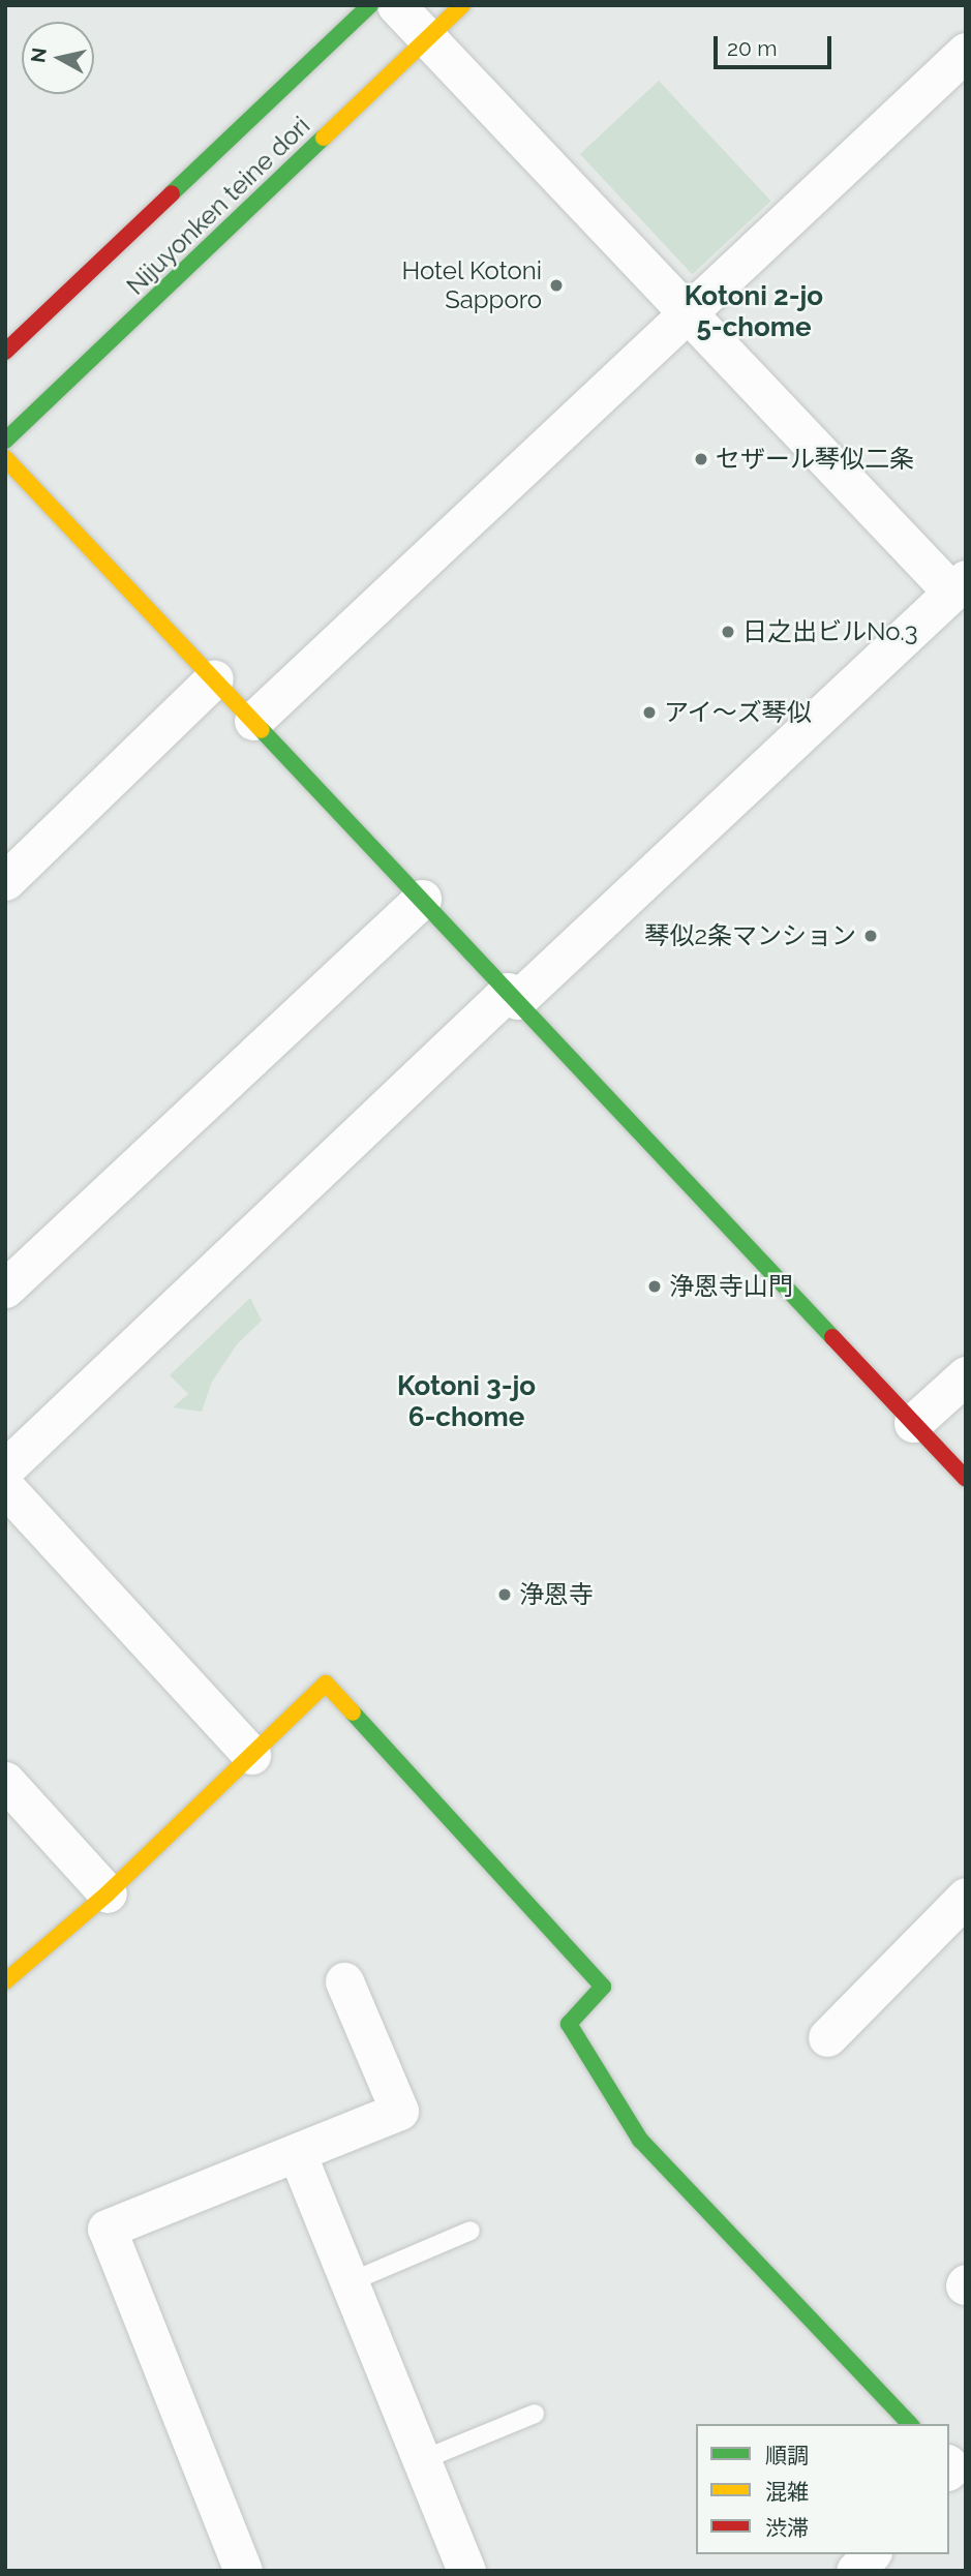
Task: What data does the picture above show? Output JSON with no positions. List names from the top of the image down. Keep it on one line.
{"streets":{"street":["Nijuyonken teine dori"]},"districts":["Kotoni 2-jo 5-chome","Kotoni 3-jo 6-chome"],"places":["Hotel Kotoni Sapporo","セザール琴似二条","日之出ビルNo.3","アイ～ズ琴似","琴似2条マンション","浄恩寺山門","浄恩寺"],"legend":["順調","混雑","渋滞"],"scale_bar":"20 m","north":"left"}
